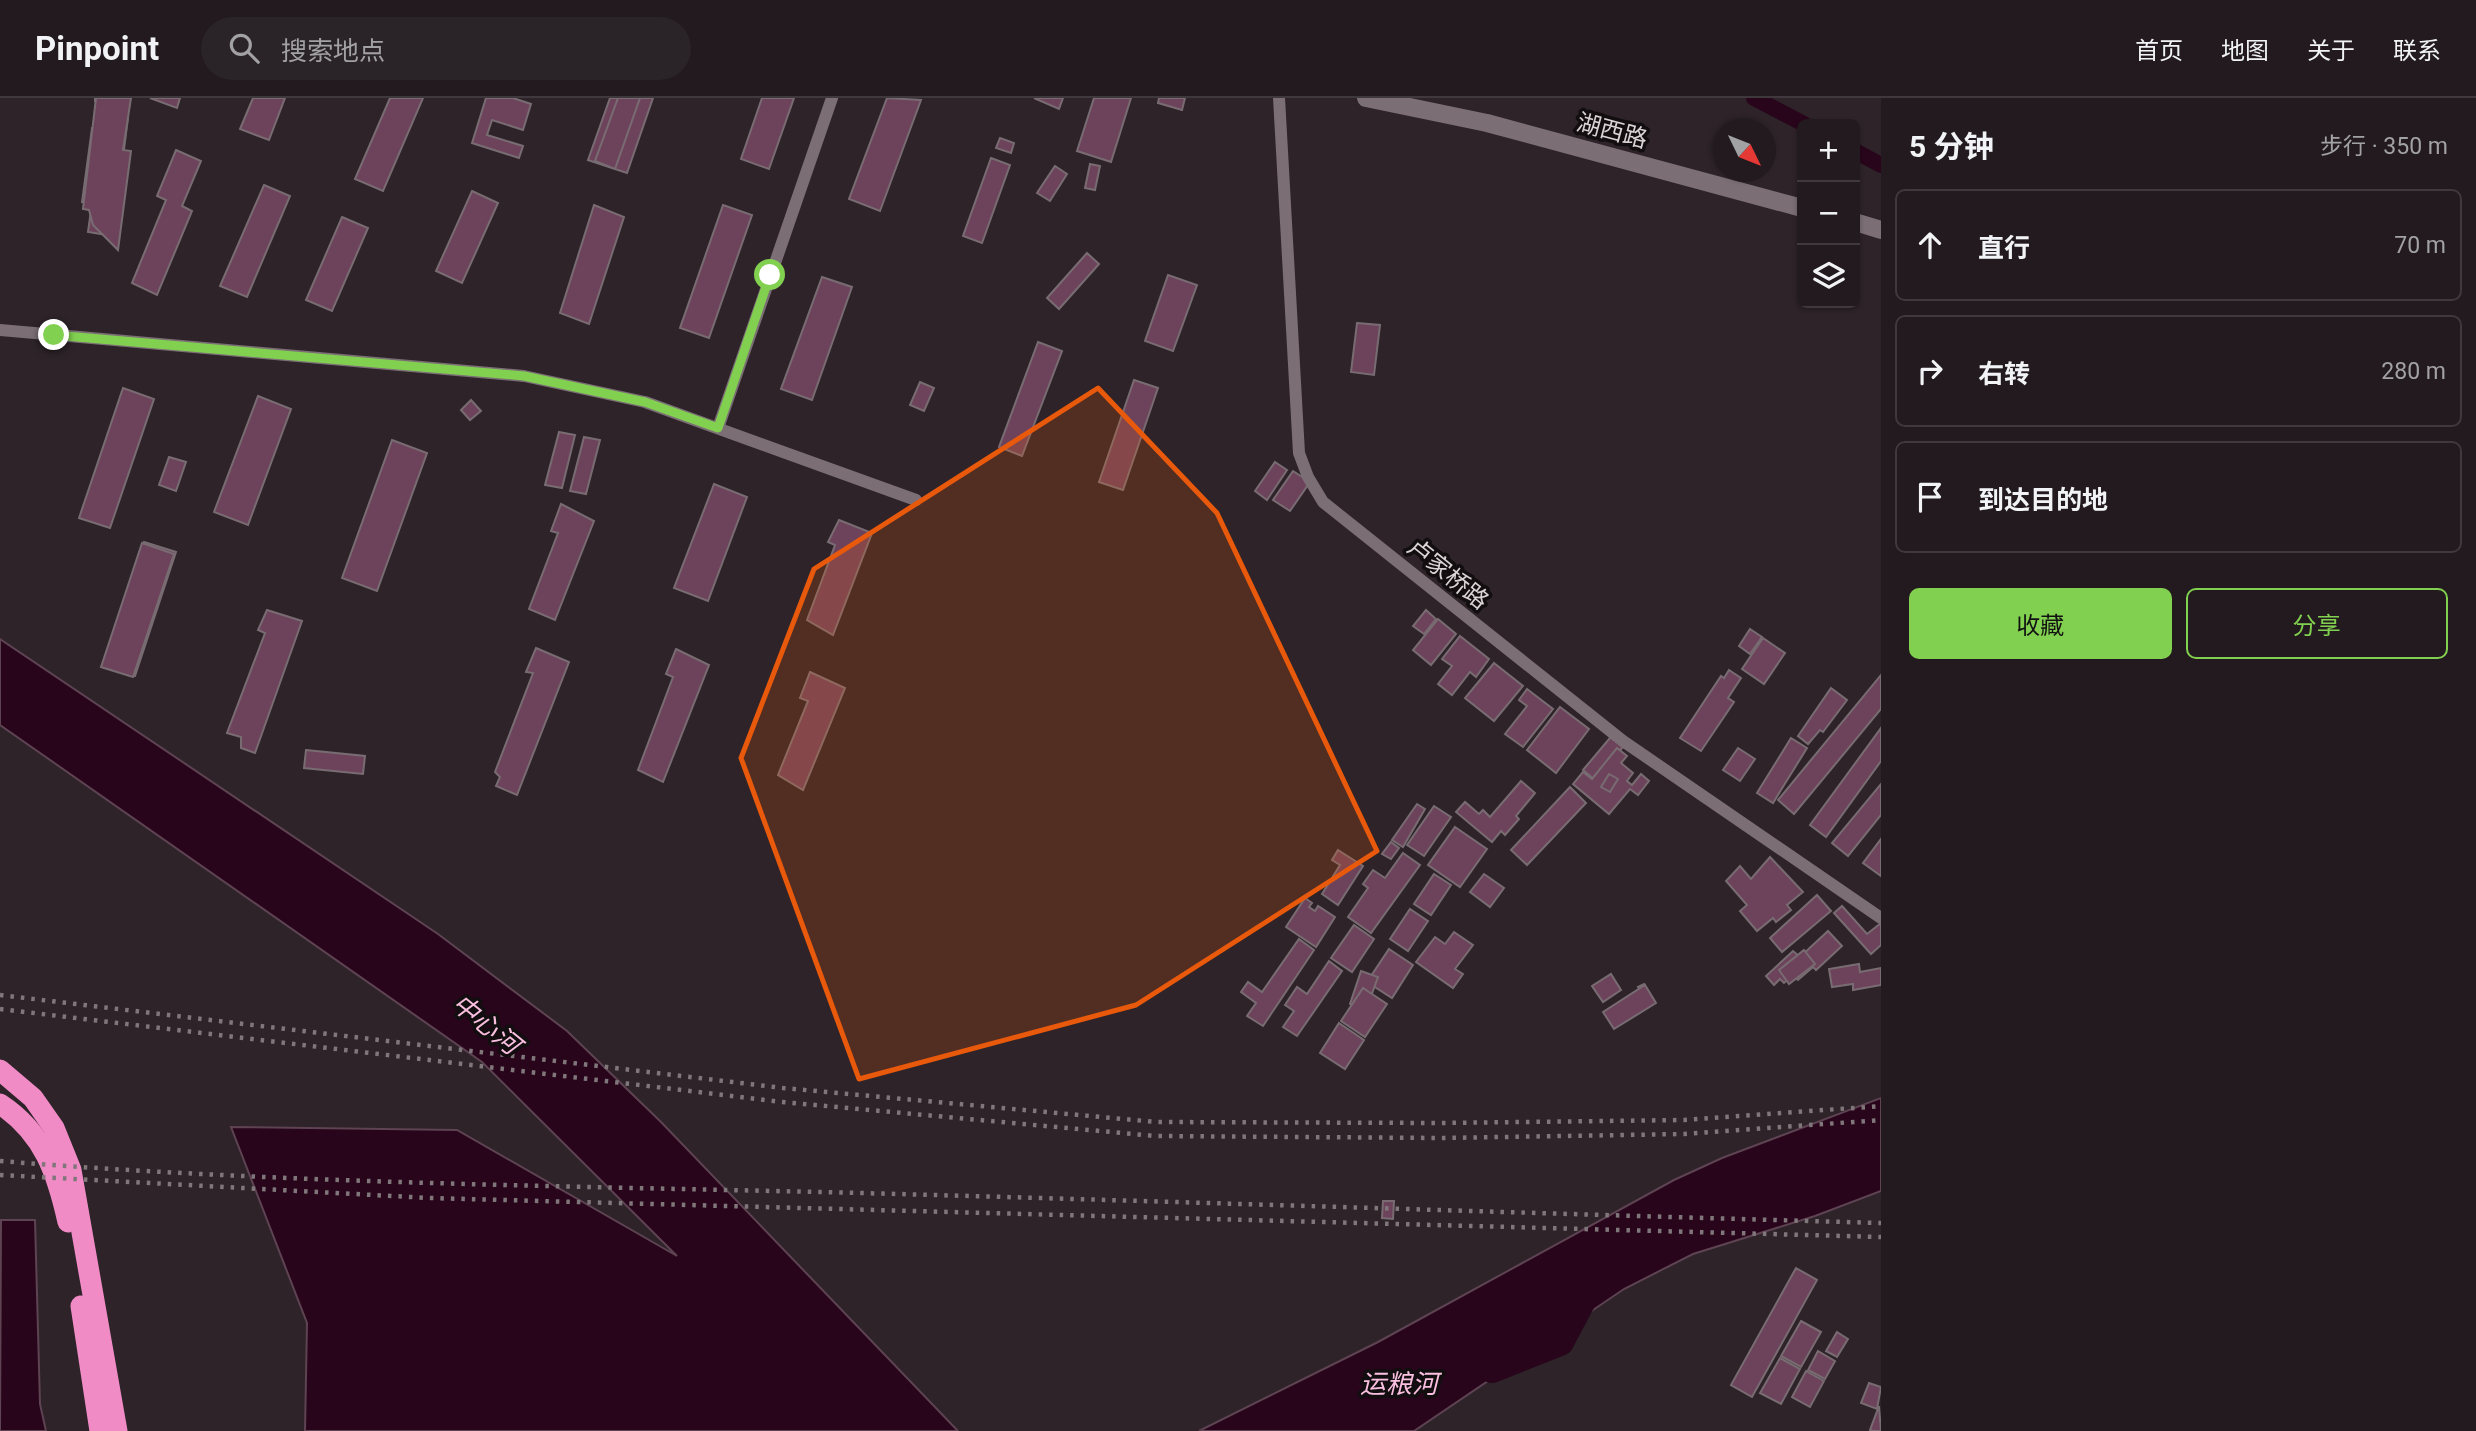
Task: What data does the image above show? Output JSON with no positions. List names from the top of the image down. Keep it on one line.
{"streets":{"street":["湖西路","卢家桥路"]},"water":["中心河","运粮河"],"north":"bottom right","page":{"header":"Pinpoint","search":"搜索地点","nav":["首页","地图","关于","联系"],"heading":["5 分钟","步行 · 350 m"],"map_buttons":["+","−"],"list":[["直行","70 m"],["右转","280 m"],"到达目的地"],"buttons":["收藏","分享"]}}
